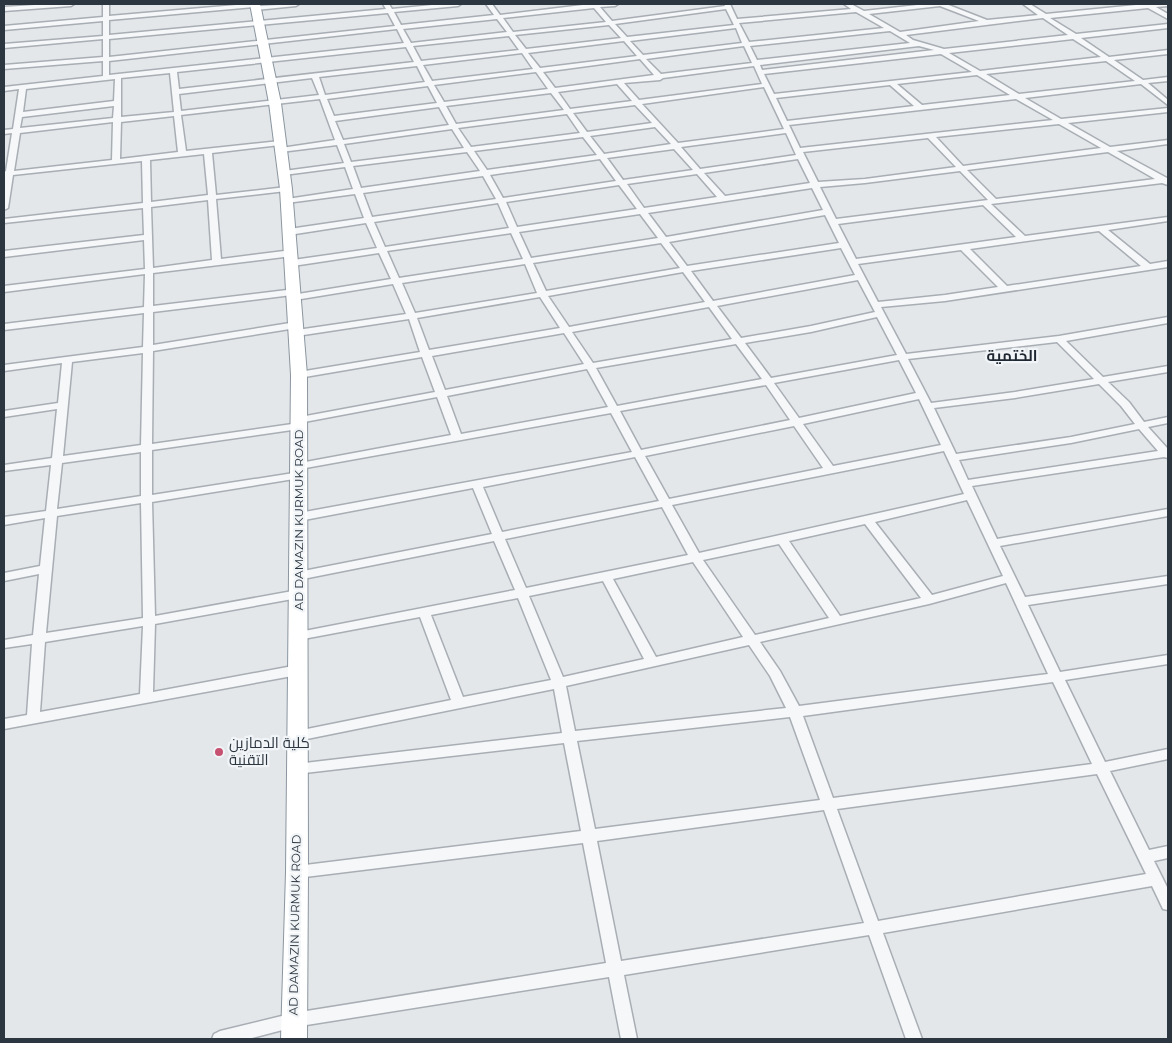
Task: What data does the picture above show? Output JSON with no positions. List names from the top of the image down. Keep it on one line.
{"streets":{"highway":["AD DAMAZIN KURMUK ROAD"]},"districts":["الختمية"],"places":["كلية الدمازين التقنية"]}
